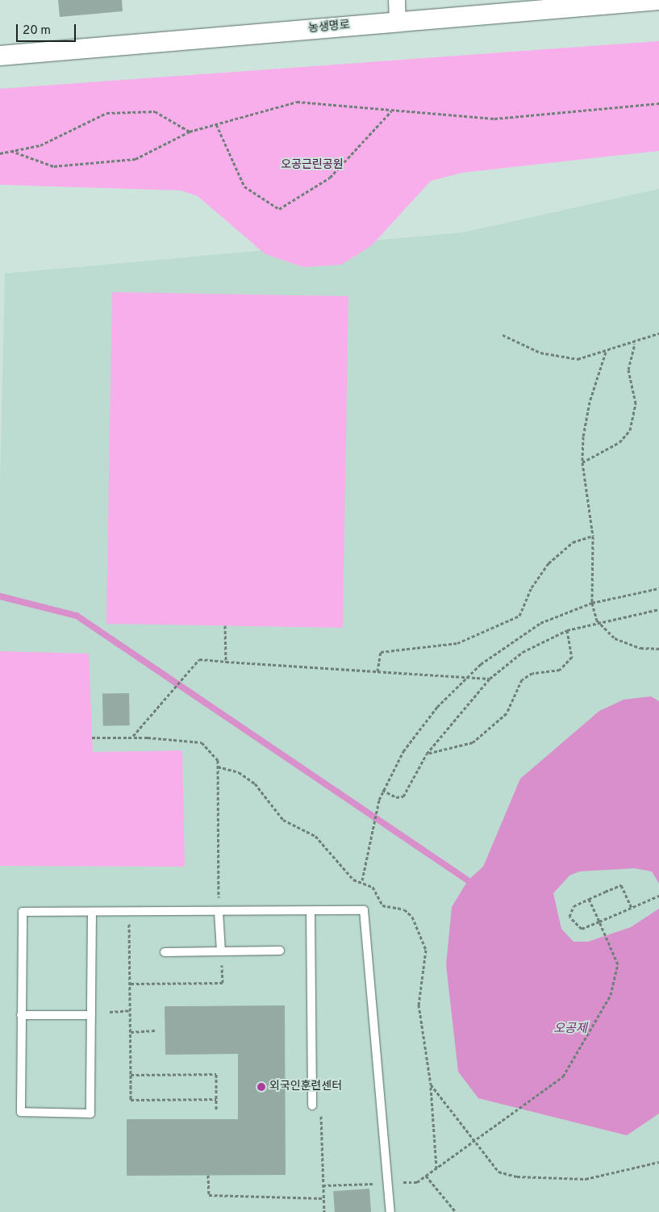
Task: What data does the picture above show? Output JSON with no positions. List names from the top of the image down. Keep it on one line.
{"streets":{"street":["농생명로"]},"water":["오공제"],"parks":["오공근린공원"],"places":["외국인훈련센터"],"scale_bar":"20 m"}
